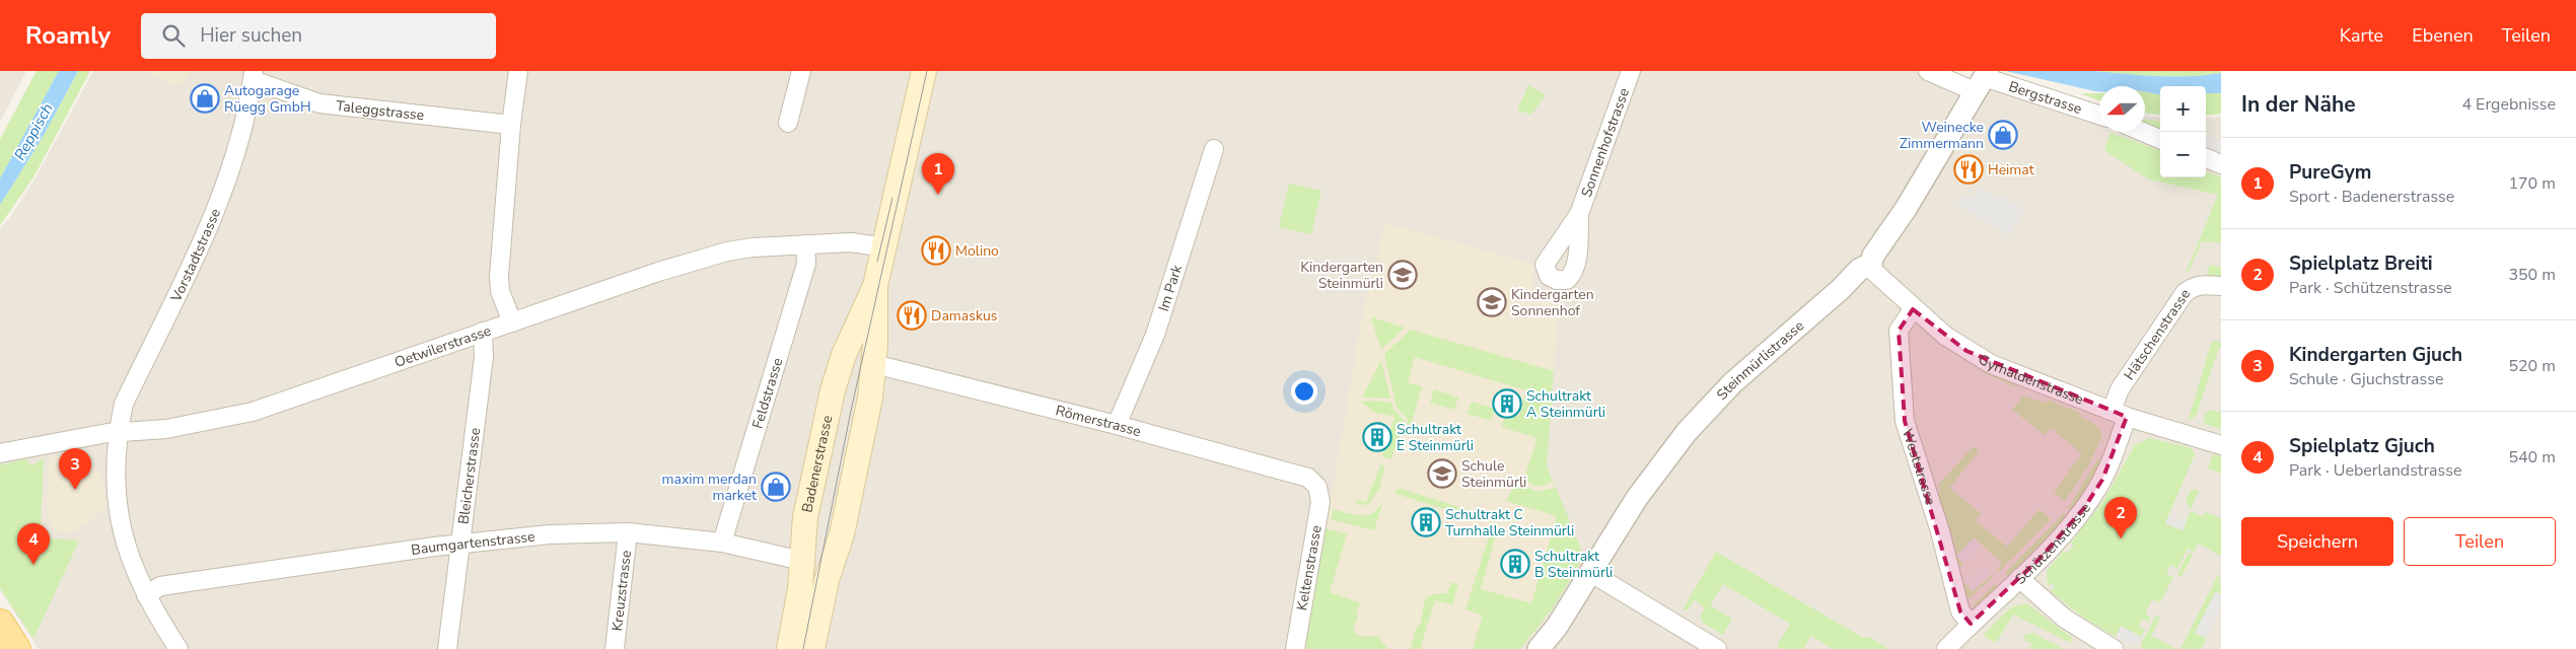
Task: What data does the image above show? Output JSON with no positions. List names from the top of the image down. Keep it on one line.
{"streets":{"main road":["Badenerstrasse"],"street":["Bergstrasse","Taleggstrasse","Sonnenhofstrasse","Vorstadtstrasse","Im Park","Hätschenstrasse","Oetwilerstrasse","Steinmürlistrasse","Gyrhaldenstrasse","Feldstrasse","Römerstrasse","Weststrasse","Bleicherstrasse","Schützenstrasse","Baumgartenstrasse","Keltenstrasse","Kreuzstrasse"]},"crossings":[["Bergstrasse","Steinmürlistrasse"],["Taleggstrasse","Vorstadtstrasse"],["Vorstadtstrasse","Oetwilerstrasse"],["Vorstadtstrasse","Baumgartenstrasse"],["Im Park","Römerstrasse"],["Hätschenstrasse","Gyrhaldenstrasse"],["Hätschenstrasse","Schützenstrasse"],["Oetwilerstrasse","Feldstrasse"],["Oetwilerstrasse","Badenerstrasse"],["Oetwilerstrasse","Bleicherstrasse"],["Steinmürlistrasse","Gyrhaldenstrasse"],["Gyrhaldenstrasse","Weststrasse"],["Gyrhaldenstrasse","Schützenstrasse"],["Feldstrasse","Baumgartenstrasse"],["Römerstrasse","Badenerstrasse"],["Römerstrasse","Keltenstrasse"],["Badenerstrasse","Baumgartenstrasse"],["Weststrasse","Schützenstrasse"],["Bleicherstrasse","Baumgartenstrasse"],["Baumgartenstrasse","Kreuzstrasse"]],"water":["Reppisch"],"places":{"shop":["Autogarage Rüegg GmbH","Weinecke Zimmermann","maxim merdan market"],"restaurant":["Heimat","Molino","Damaskus"],"school or university":["Kindergarten Steinmürli","Kindergarten Sonnenhof","Schule Steinmürli"],"building":["Schultrakt A Steinmürli","Schultrakt E Steinmürli","Schultrakt C Turnhalle Steinmürli","Schultrakt B Steinmürli"]},"north":"left","page":{"header":"Roamly","search":"Hier suchen","nav":["Karte","Ebenen","Teilen"],"heading":["In der Nähe","4 Ergebnisse"],"map_buttons":["+","−"],"list":[{"mark":"1","name":"PureGym","note":"Sport · Badenerstrasse","value":"170 m"},{"mark":"2","name":"Spielplatz Breiti","note":"Park · Schützenstrasse","value":"350 m"},{"mark":"3","name":"Kindergarten Gjuch","note":"Schule · Gjuchstrasse","value":"520 m"},{"mark":"4","name":"Spielplatz Gjuch","note":"Park · Ueberlandstrasse","value":"540 m"}],"pins":["1","3","2","4"],"buttons":["Speichern","Teilen"]}}
